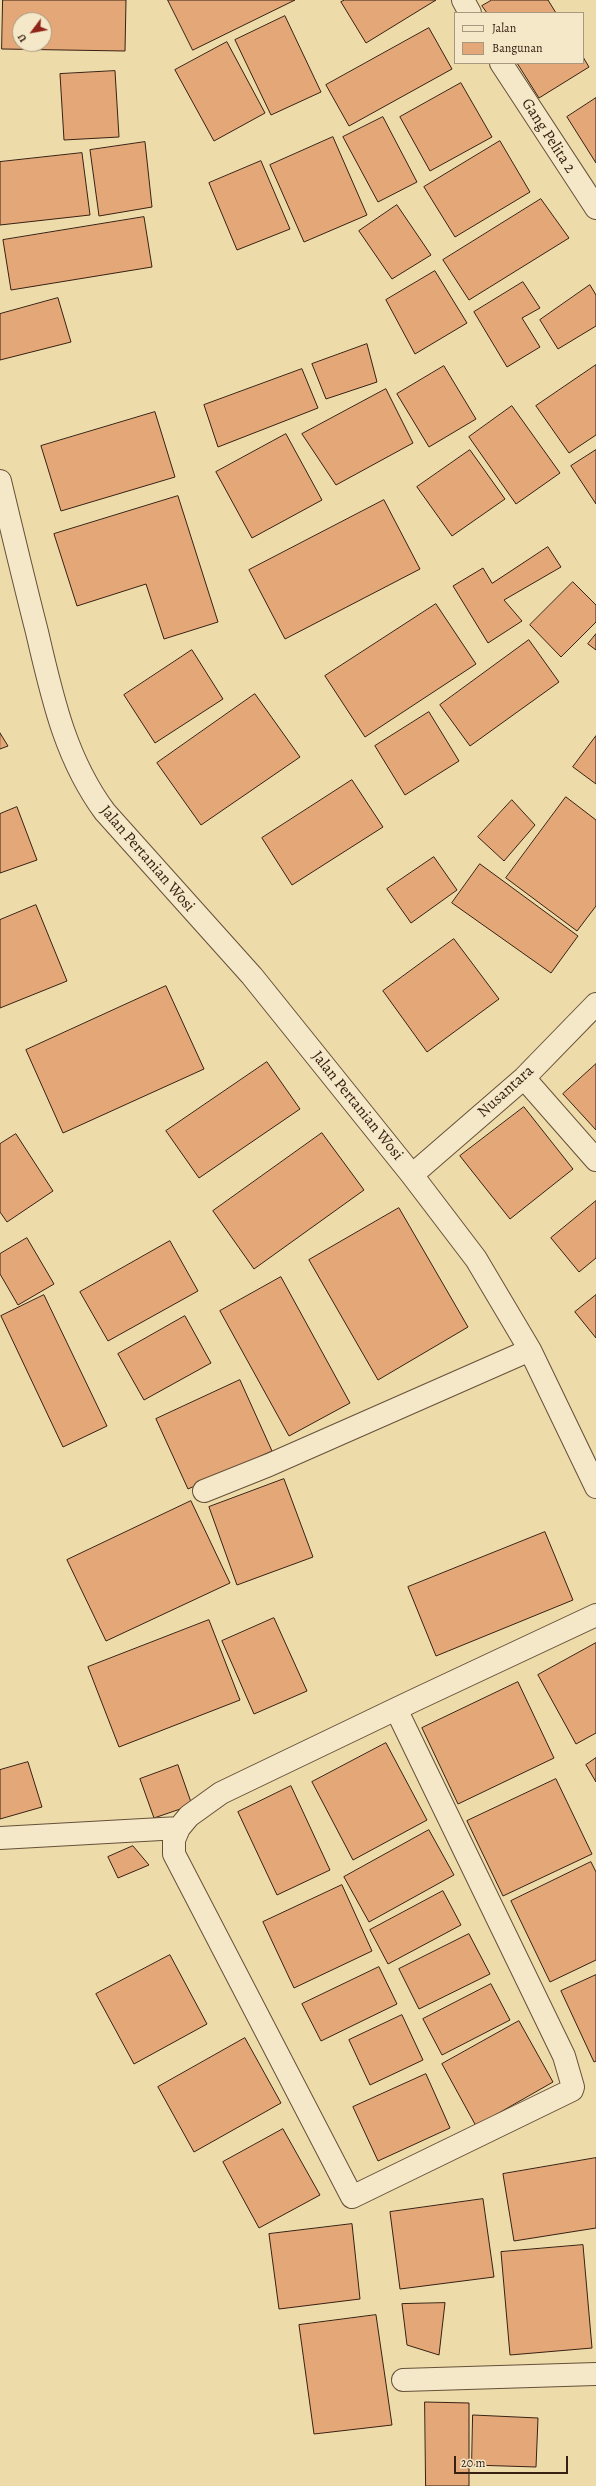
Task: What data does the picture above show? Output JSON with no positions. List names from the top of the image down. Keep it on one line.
{"streets":{"street":["Gang Pelita 2","Jalan Pertanian Wosi","Nusantara"]},"crossings":[["Jalan Pertanian Wosi","Nusantara"]],"legend":["Jalan","Bangunan"],"scale_bar":"20 m","north":"bottom left"}
